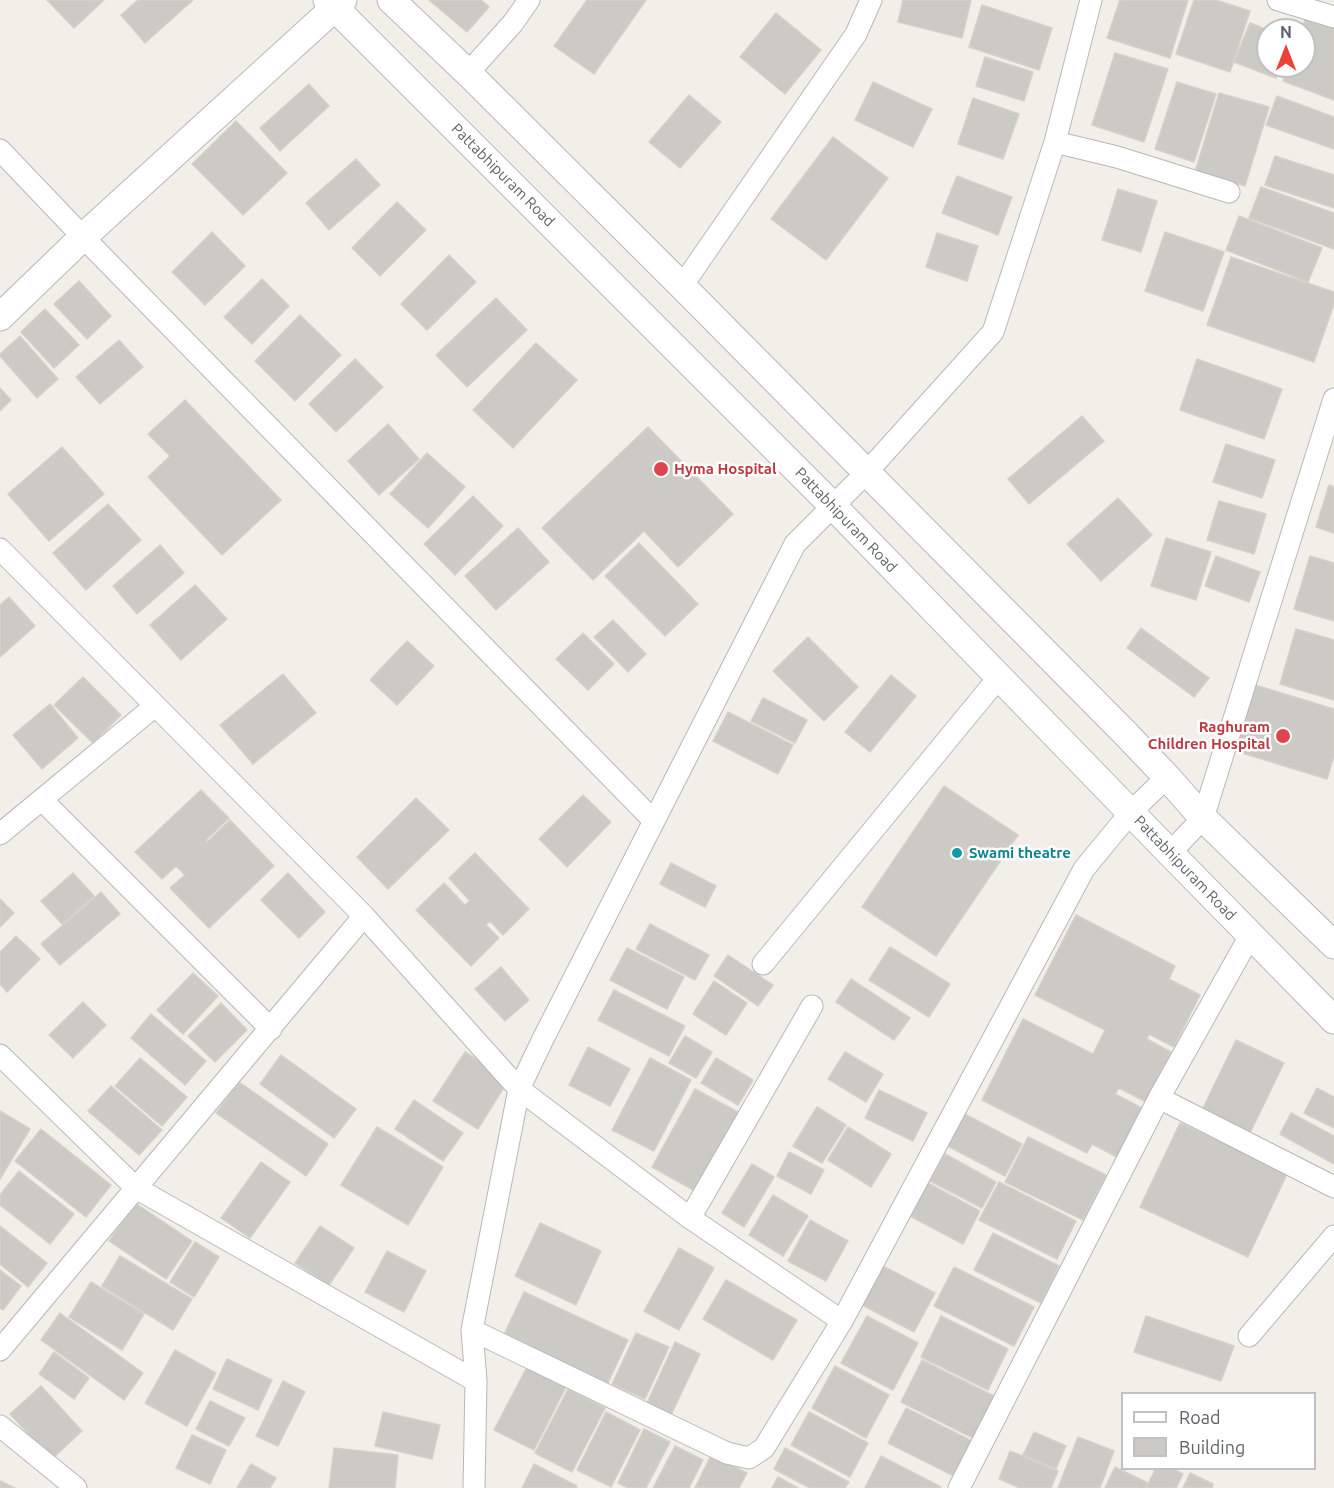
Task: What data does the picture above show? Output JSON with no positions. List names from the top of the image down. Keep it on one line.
{"streets":{"street":["Pattabhipuram Road"]},"places":["Hyma Hospital","Raghuram Children Hospital","Swami theatre"],"legend":["Road","Building"],"north":"top"}
